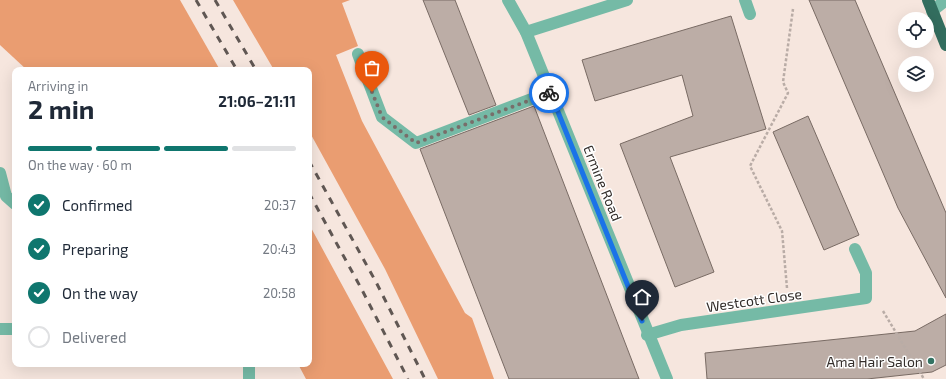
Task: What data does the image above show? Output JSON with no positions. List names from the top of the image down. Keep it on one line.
{"streets":{"street":["Ermine Road","Westcott Close"]},"crossings":[["Ermine Road","Westcott Close"]],"places":["Ama Hair Salon"],"page":{"heading":["2 min","Arriving in","21:06–21:11"],"bar":"On the way · 60 m","list":[["Confirmed","20:37"],["Preparing","20:43"],["On the way","20:58"],"Delivered"]}}
